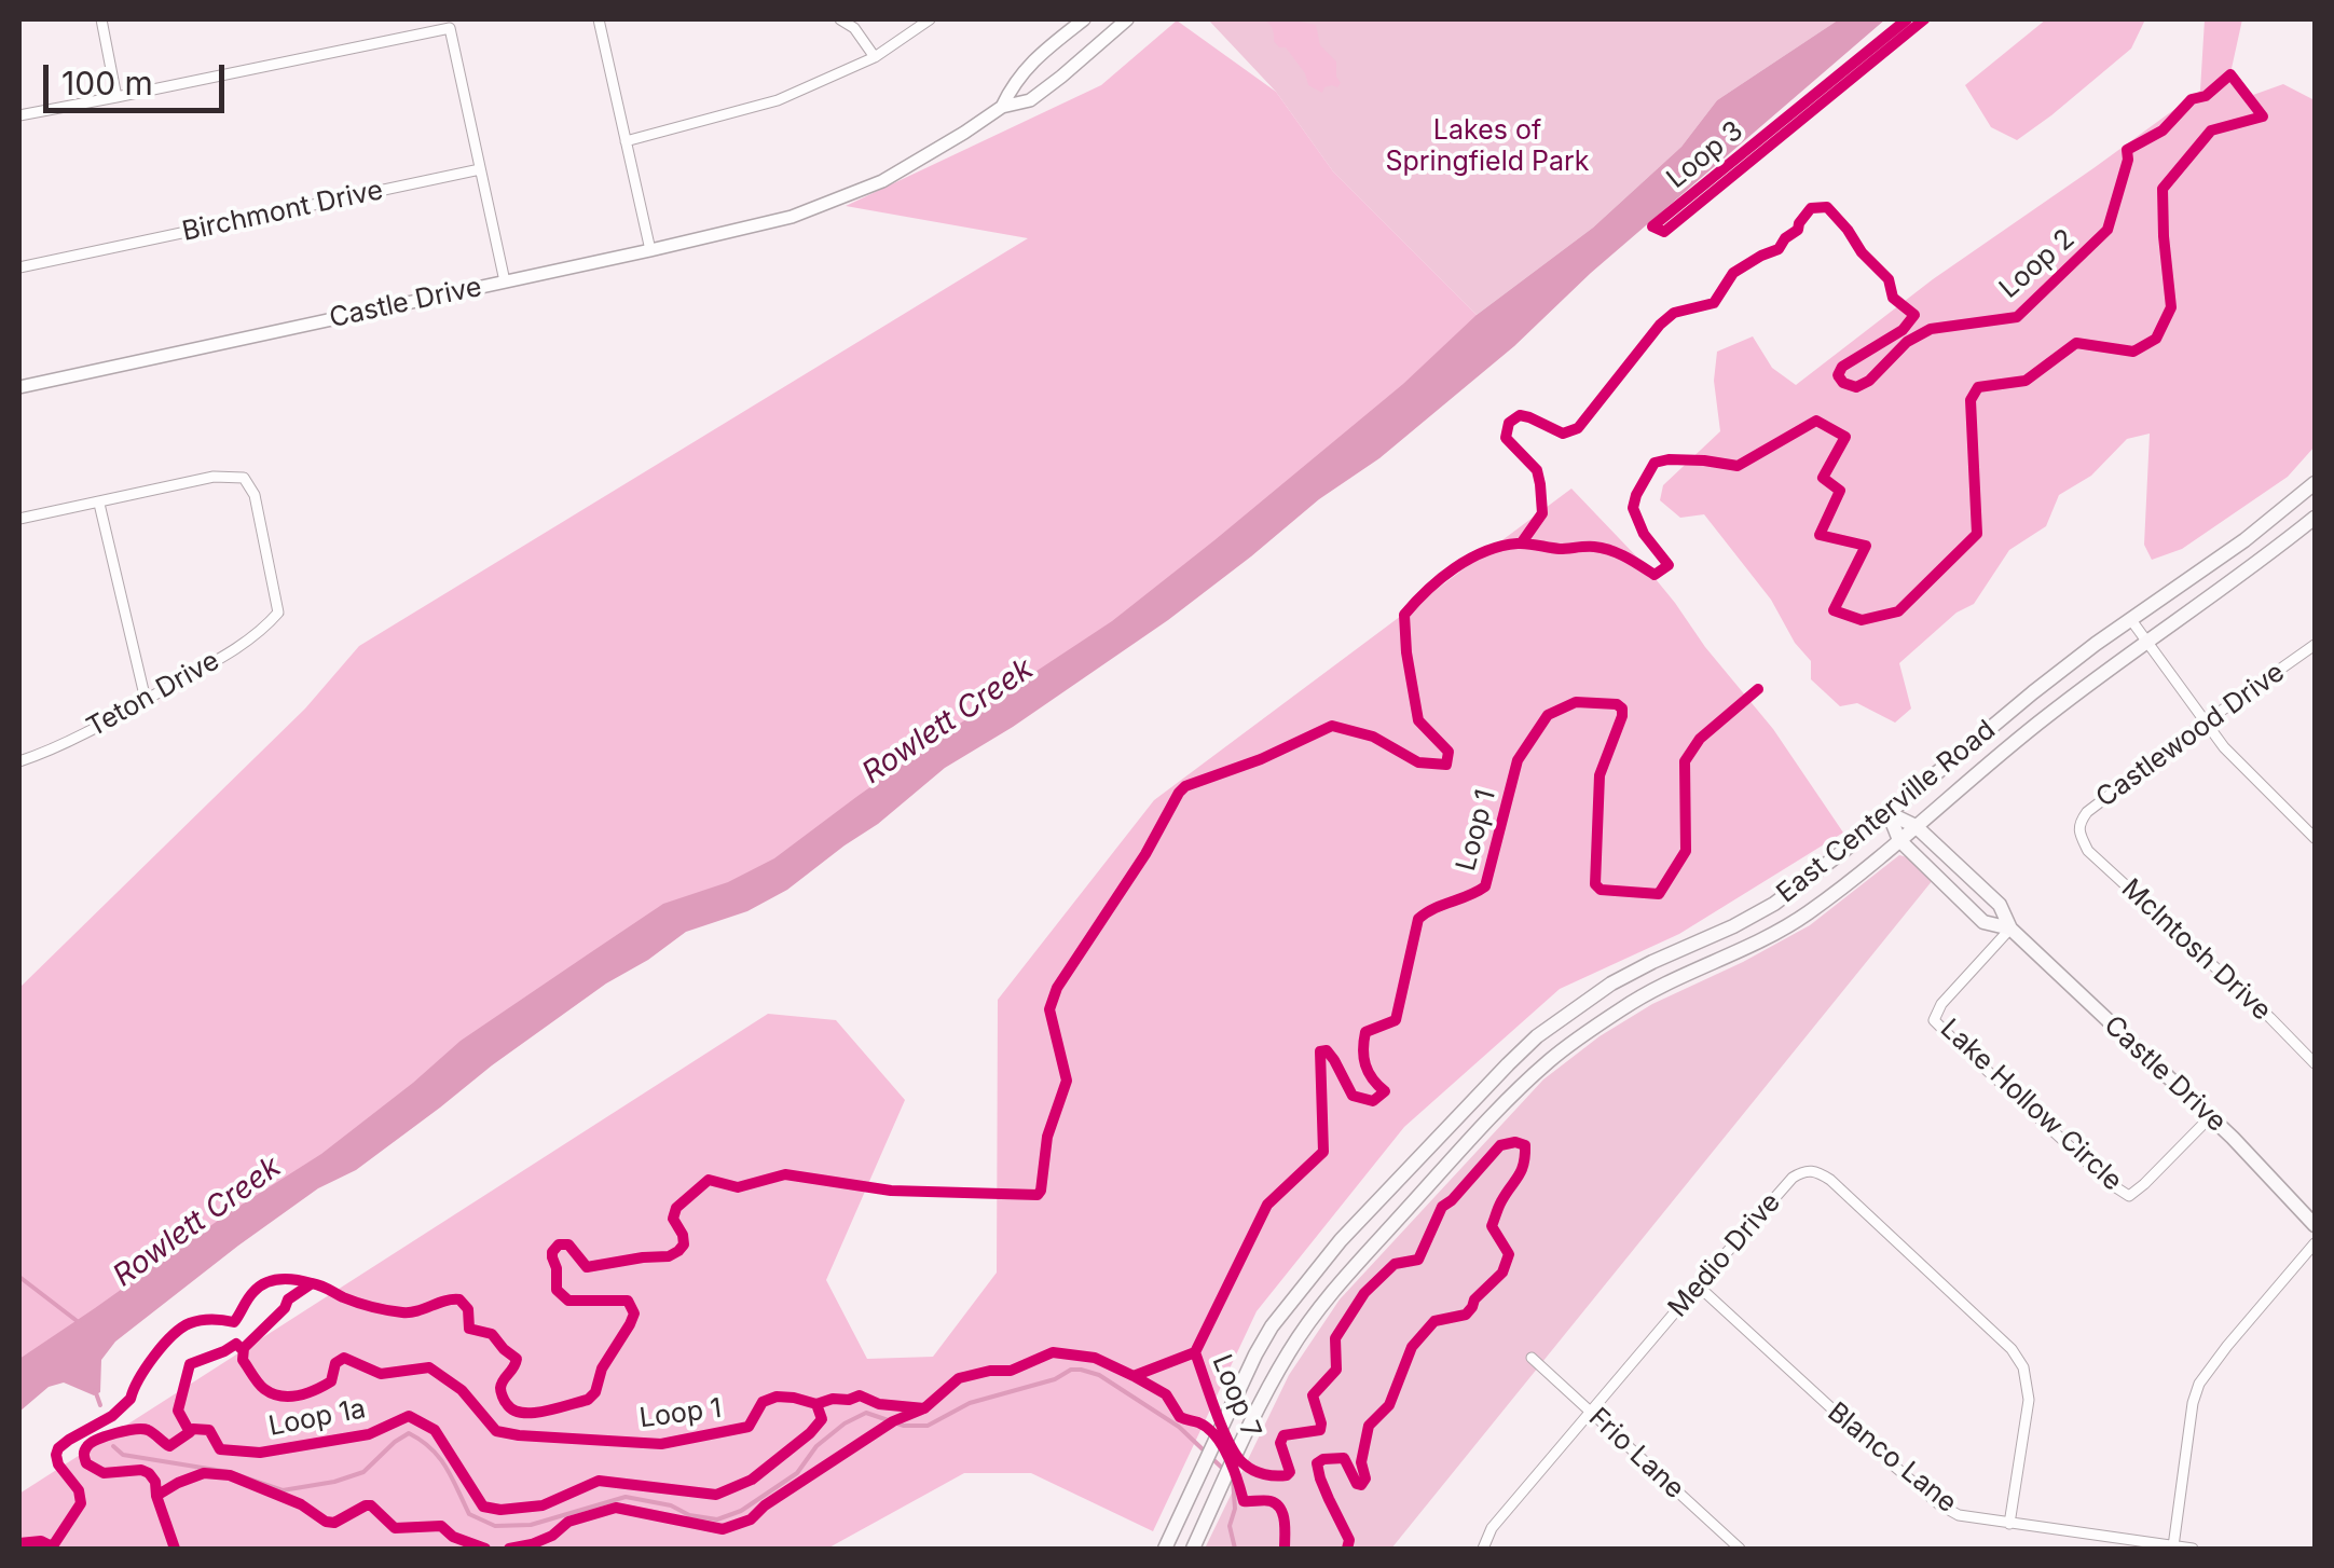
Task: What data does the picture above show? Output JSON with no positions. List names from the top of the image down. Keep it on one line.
{"streets":{"main road":["Castle Drive","East Centerville Road"],"street":["Birchmont Drive","Teton Drive","Castlewood Drive","McIntosh Drive","Lake Hollow Circle","Medio Drive","Frio Lane","Blanco Lane"],"cycle path":["Loop 3","Loop 2","Loop 7","Loop 1a"]},"crossings":[["Castle Drive","East Centerville Road"],["Castle Drive","Lake Hollow Circle"],["Castlewood Drive","McIntosh Drive"],["Medio Drive","Frio Lane"],["Medio Drive","Blanco Lane"]],"water":["Rowlett Creek"],"parks":["Lakes of Springfield Park"],"scale_bar":"100 m"}
